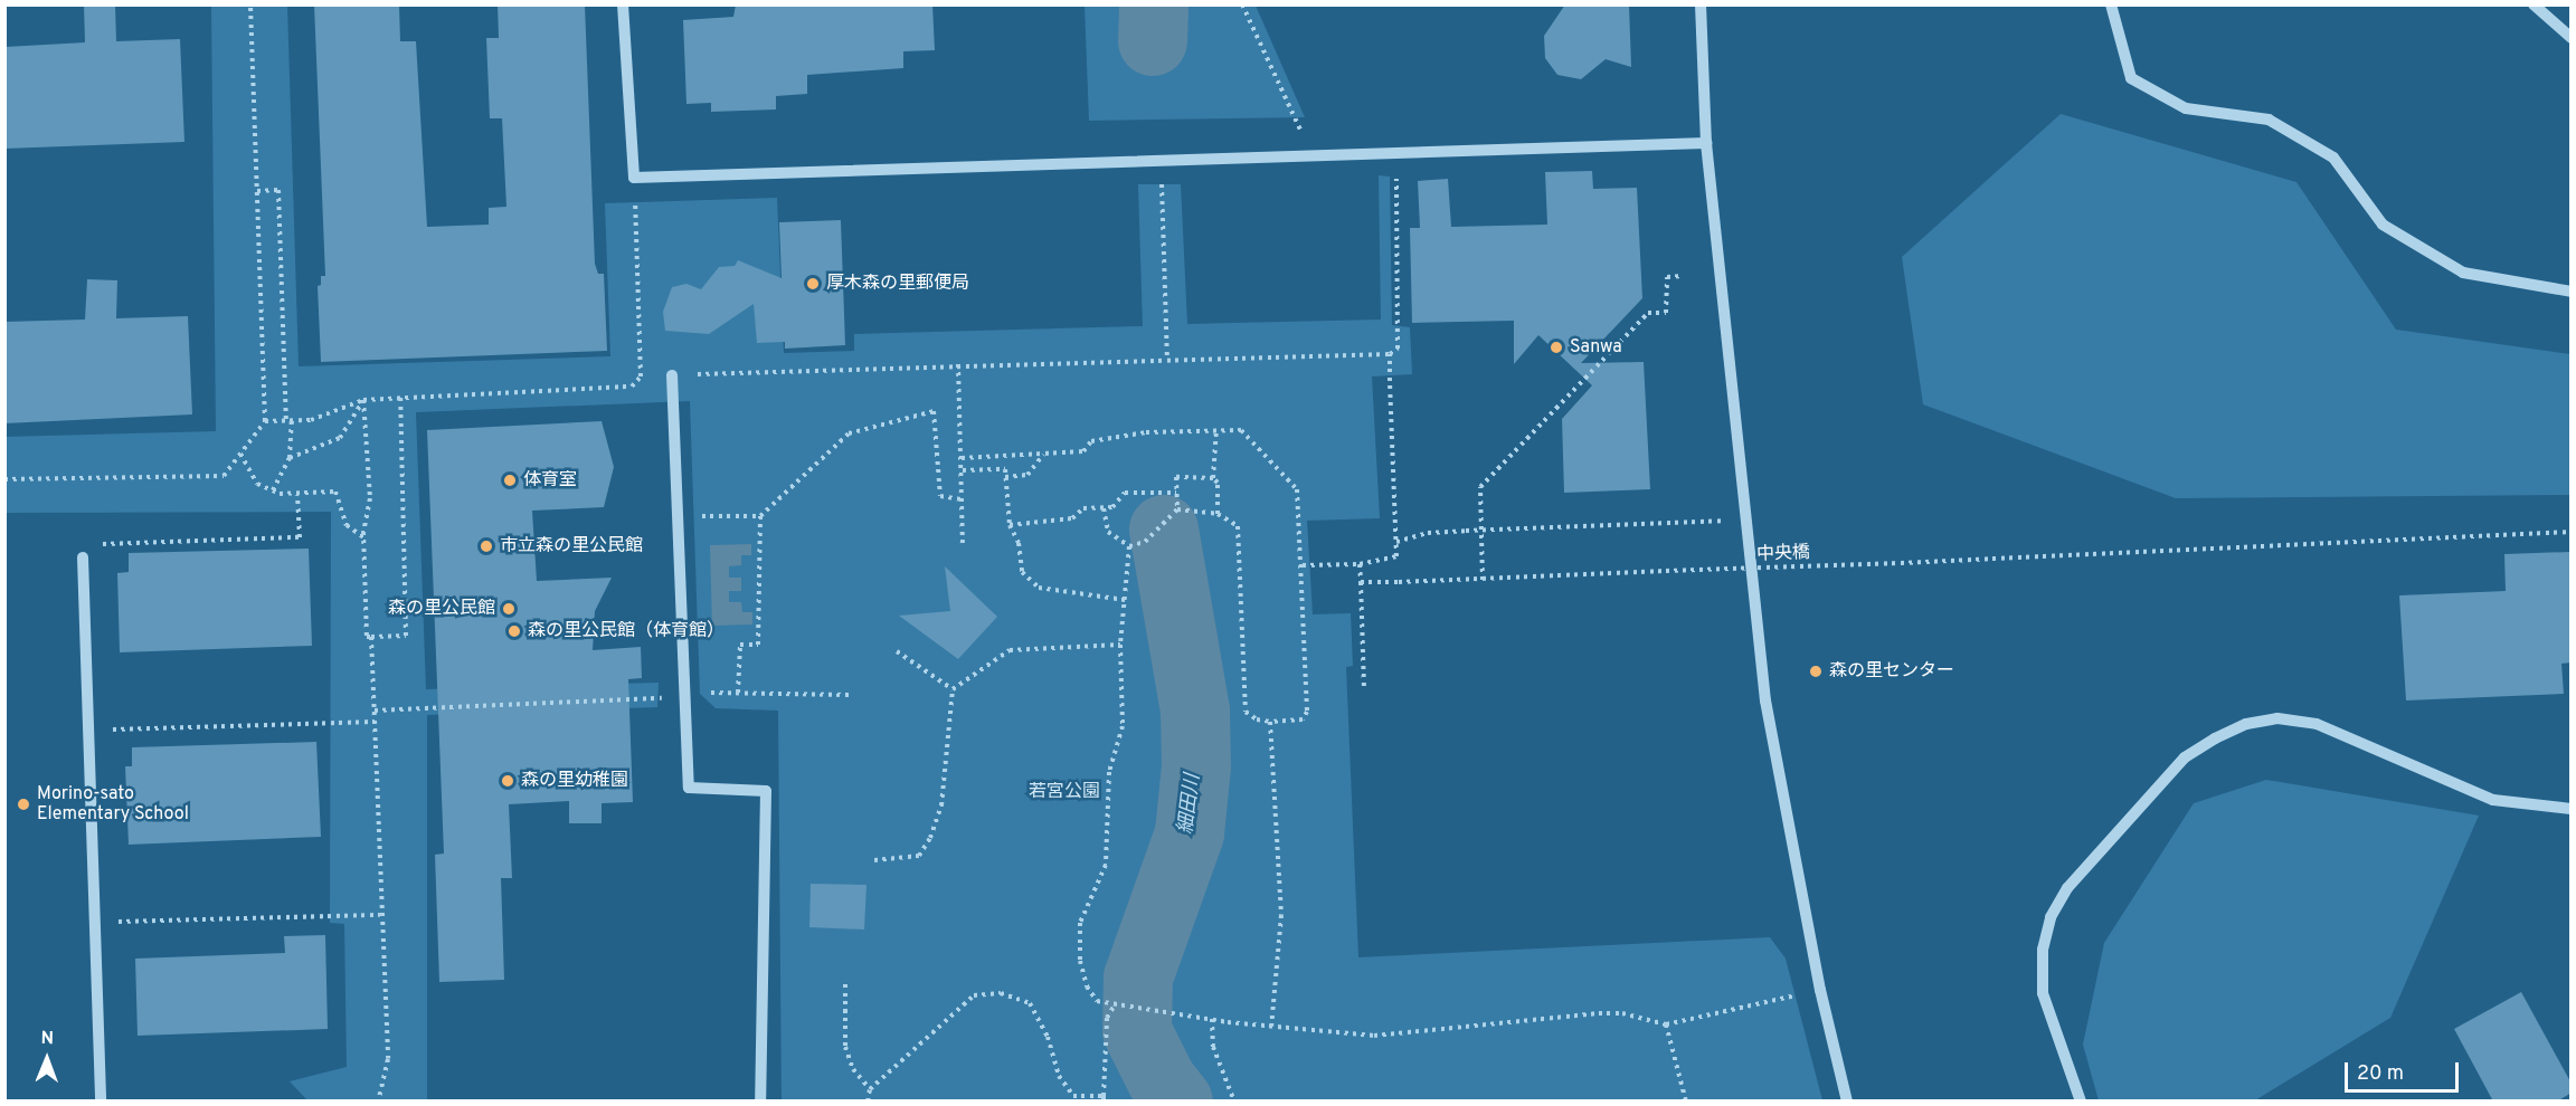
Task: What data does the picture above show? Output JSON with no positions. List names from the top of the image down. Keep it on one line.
{"streets":{"path":["中央橋"]},"water":["細田川"],"parks":["若宮公園"],"places":["厚木森の里郵便局","Sanwa","体育室","市立森の里公民館","森の里公民館","森の里公民館（体育館）","森の里センター","森の里幼稚園","Morino-sato Elementary School"],"scale_bar":"20 m","north":"top"}
